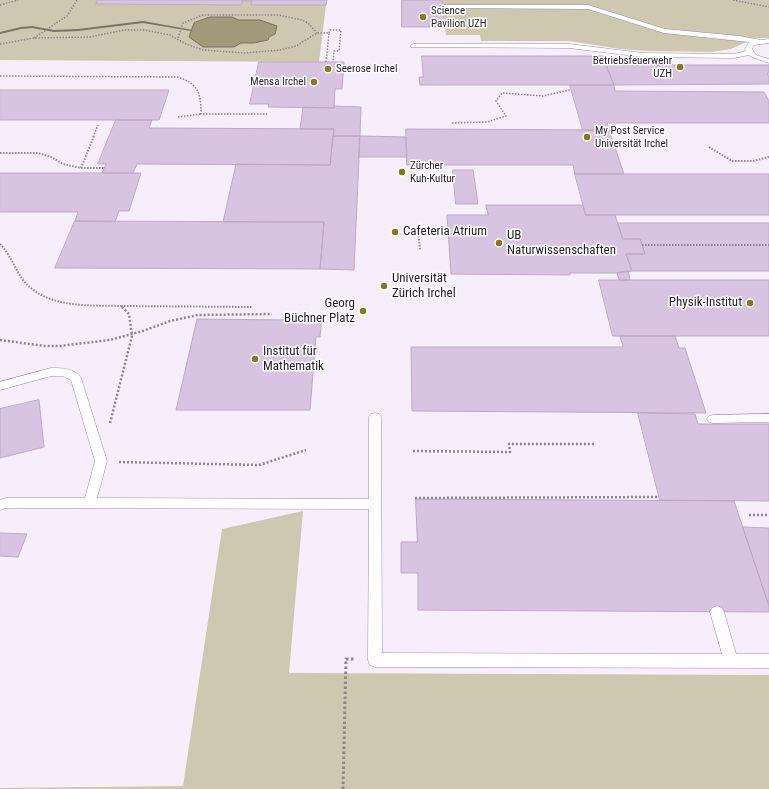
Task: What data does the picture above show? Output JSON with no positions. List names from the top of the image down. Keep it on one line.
{"places":["Science Pavilion UZH","Betriebsfeuerwehr UZH","Seerose Irchel","Mensa Irchel","My Post Service Universität Irchel","Zürcher Kuh-Kultur","Cafeteria Atrium","UB Naturwissenschaften","Universität Zürich Irchel","Physik-Institut","Georg Büchner Platz","Institut für Mathematik"]}
